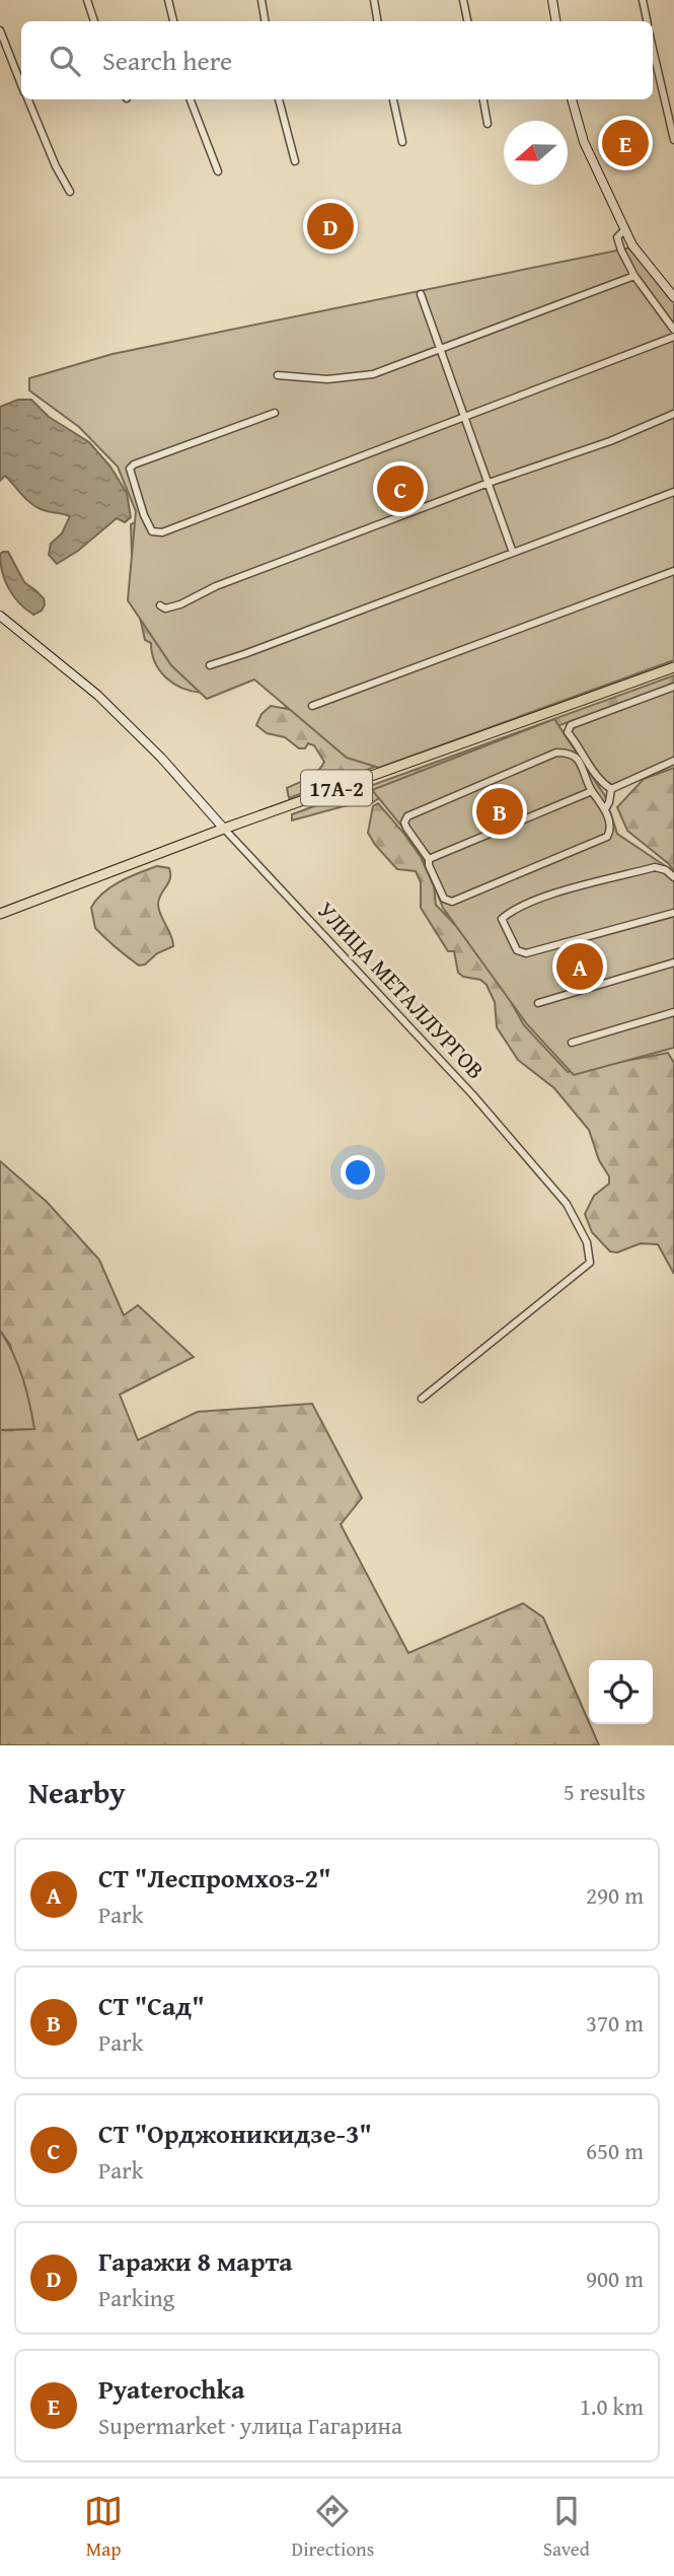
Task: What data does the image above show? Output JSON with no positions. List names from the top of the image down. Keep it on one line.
{"streets":{"main road":["17А-2"],"street":["УЛИЦА МЕТАЛЛУРГОВ"]},"crossings":[["17А-2","УЛИЦА МЕТАЛЛУРГОВ"]],"north":"left","page":{"search":"Search here","pins":["E","D","C","B","A"],"heading":["Nearby","5 results"],"list":[{"mark":"A","name":"СТ \"Леспромхоз-2\"","note":"Park","value":"290 m"},{"mark":"B","name":"СТ \"Сад\"","note":"Park","value":"370 m"},{"mark":"C","name":"СТ \"Орджоникидзе-3\"","note":"Park","value":"650 m"},{"mark":"D","name":"Гаражи 8 марта","note":"Parking","value":"900 m"},{"mark":"E","name":"Pyaterochka","note":"Supermarket · улица Гагарина","value":"1.0 km"}],"nav":["Map","Directions","Saved"]}}
